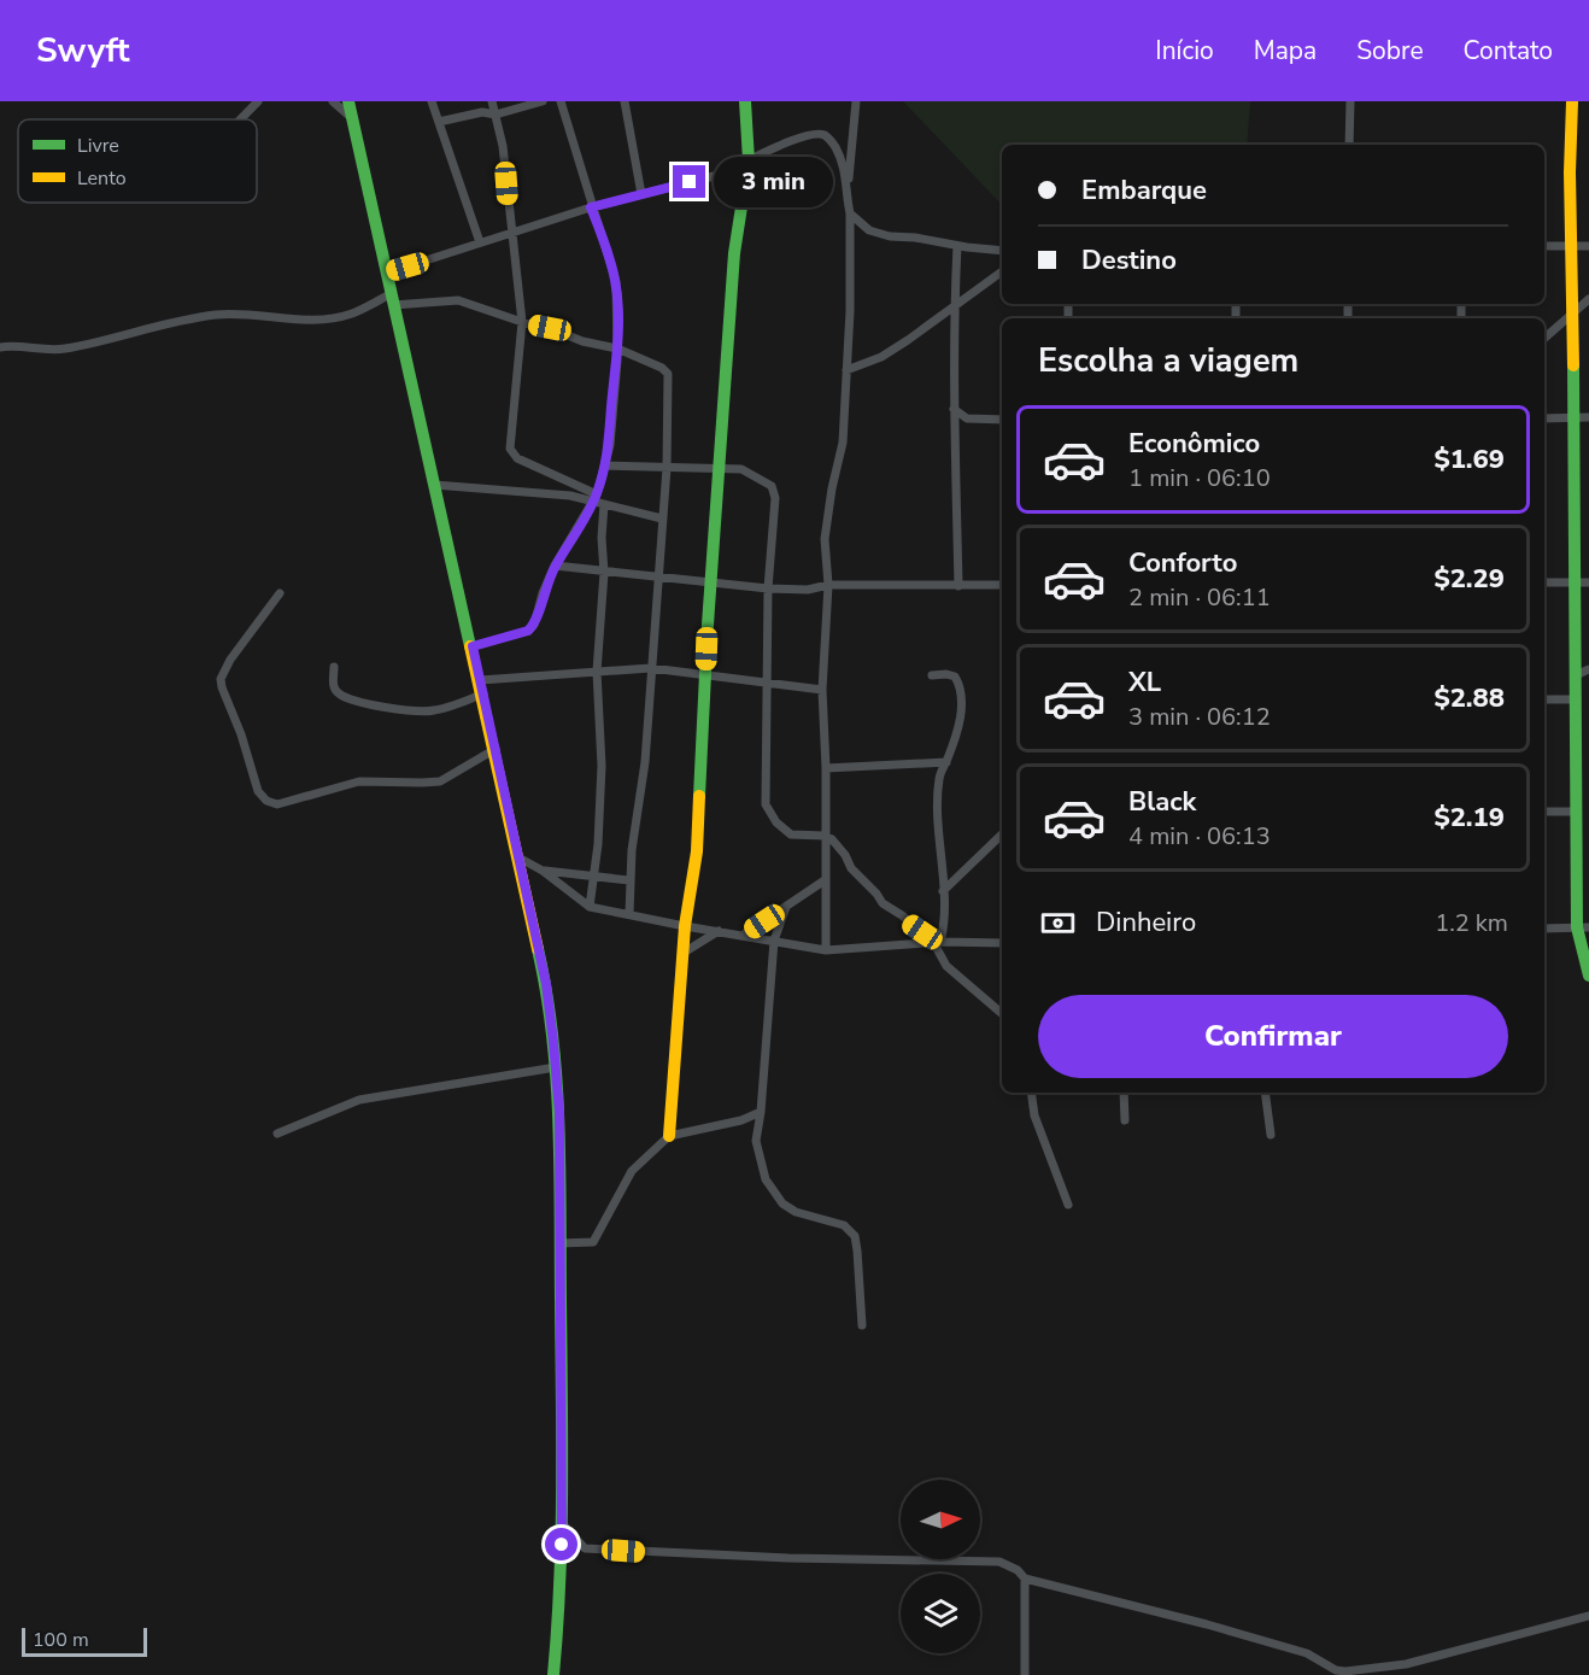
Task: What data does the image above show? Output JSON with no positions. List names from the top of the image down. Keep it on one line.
{"legend":["Livre","Lento"],"scale_bar":"100 m","north":"right","page":{"header":"Swyft","nav":["Início","Mapa","Sobre","Contato"],"banner":["Embarque","Destino"],"bubble":"3 min","heading":"Escolha a viagem","list":[{"name":"Econômico","note":"1 min · 06:10","value":"$1.69"},{"name":"Conforto","note":"2 min · 06:11","value":"$2.29"},{"name":"XL","note":"3 min · 06:12","value":"$2.88"},{"name":"Black","note":"4 min · 06:13","value":"$2.19"}],"pay":["Dinheiro","1.2 km"],"buttons":"Confirmar","scale":"100 m"}}
